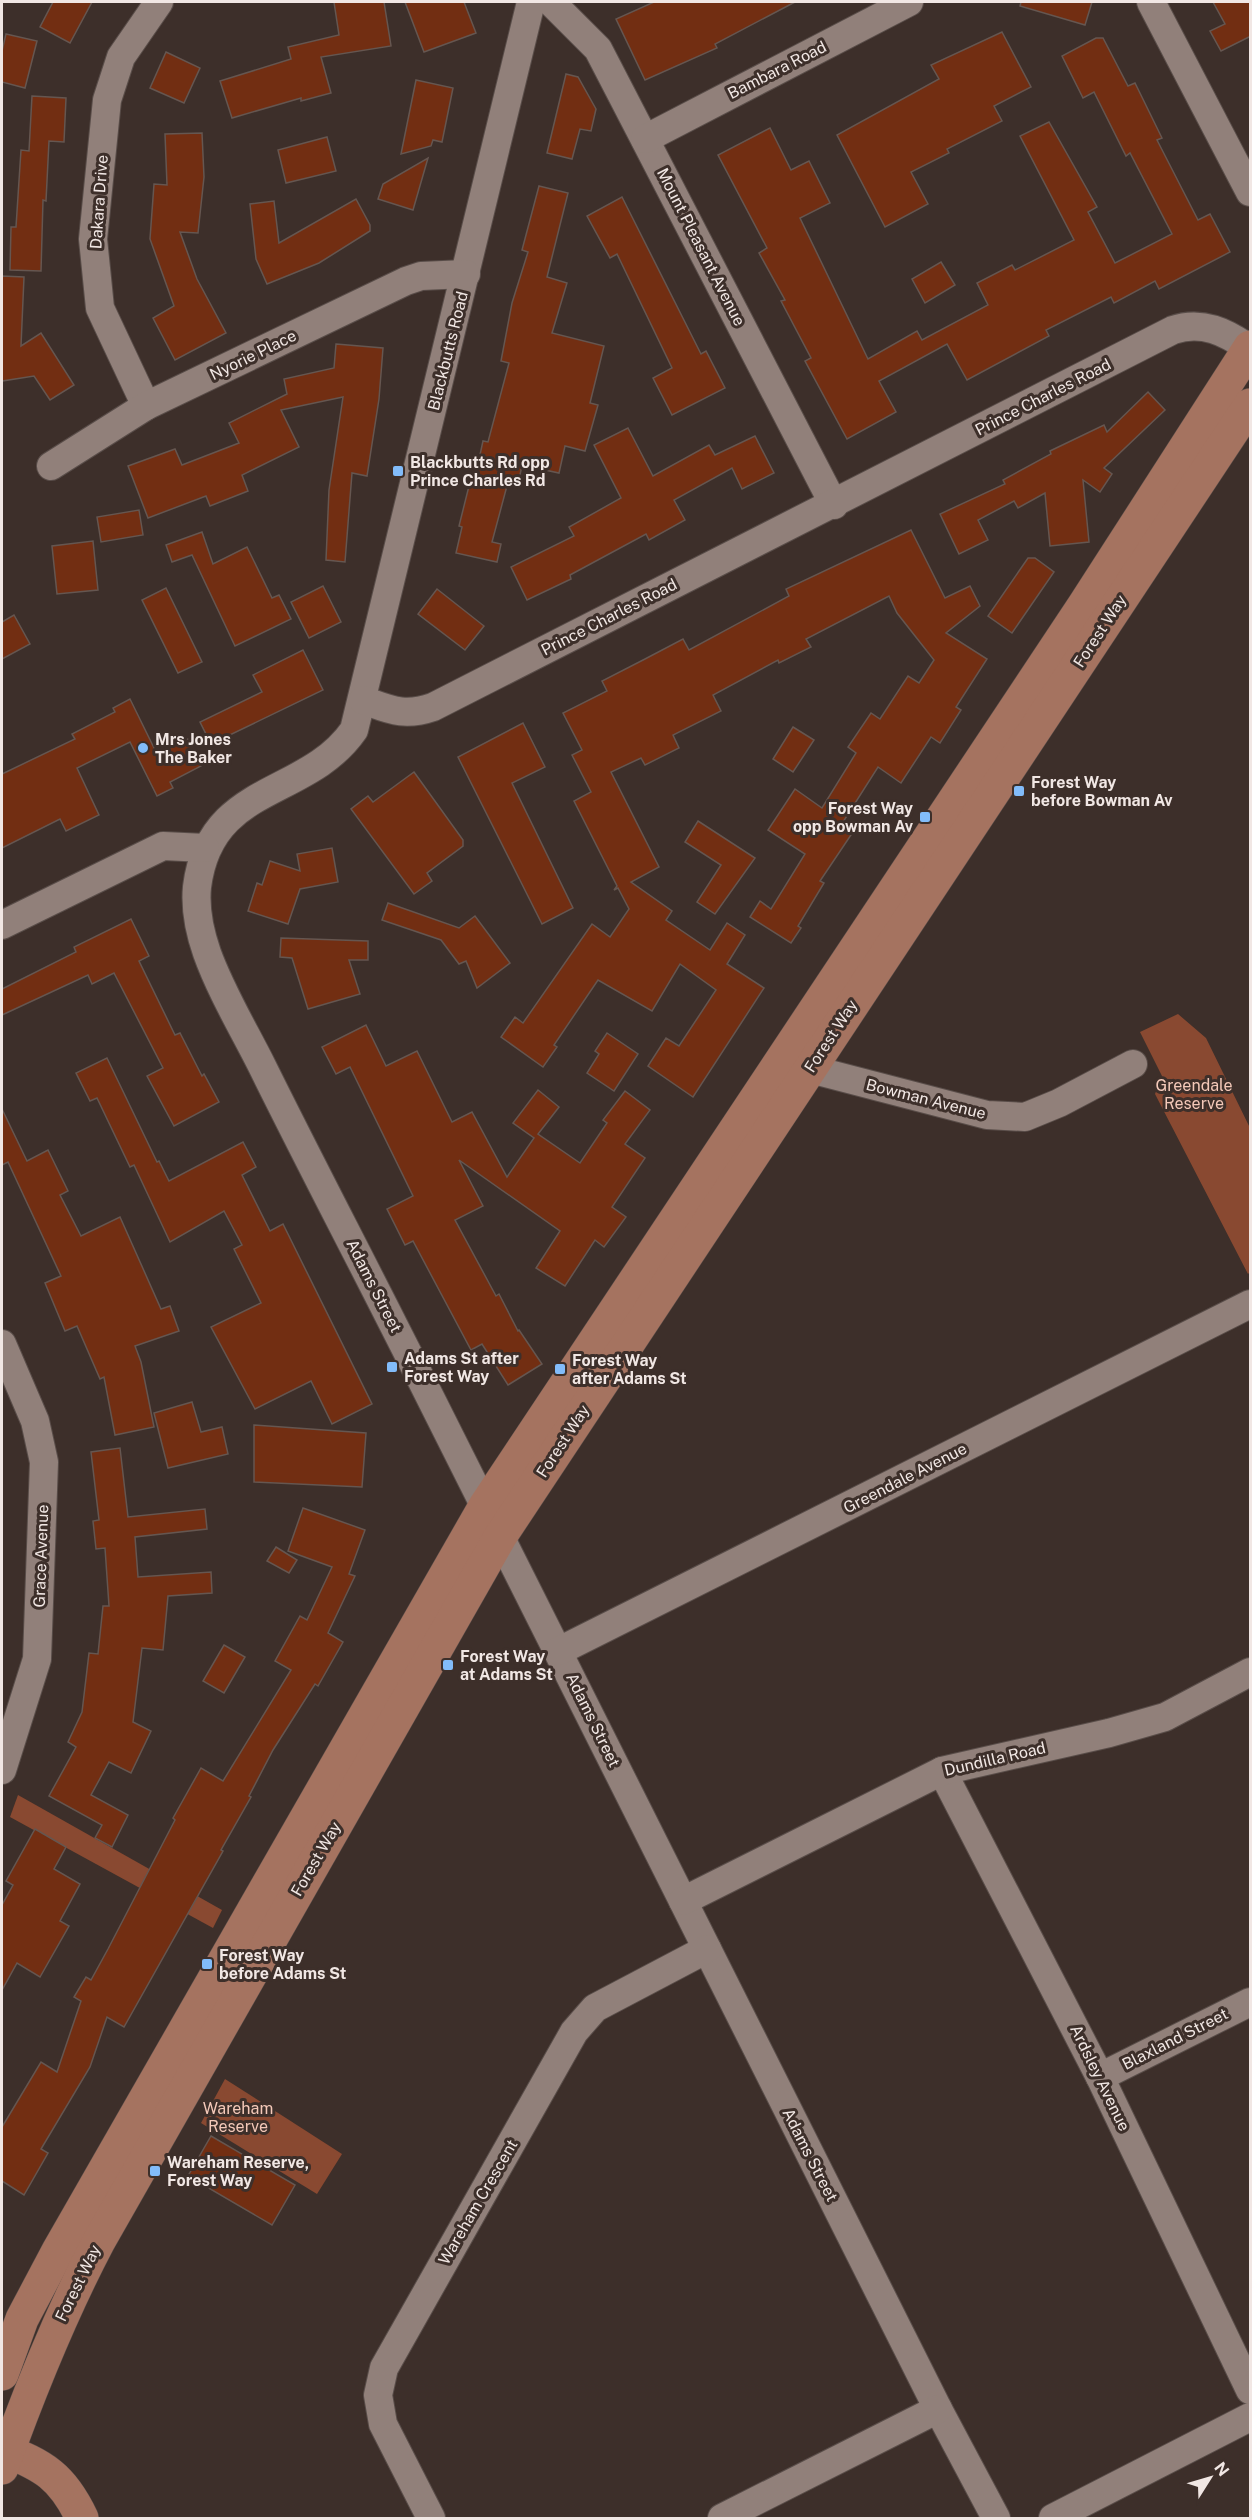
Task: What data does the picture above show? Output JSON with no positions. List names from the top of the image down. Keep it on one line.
{"streets":{"main road":["Forest Way"],"street":["Bambara Road","Dakara Drive","Mount Pleasant Avenue","Blackbutts Road","Nyorie Place","Prince Charles Road","Bowman Avenue","Adams Street","Greendale Avenue","Grace Avenue","Dundilla Road","Blaxland Street","Ardsley Avenue","Wareham Crescent"]},"crossings":[["Bambara Road","Mount Pleasant Avenue"],["Dakara Drive","Nyorie Place"],["Mount Pleasant Avenue","Prince Charles Road"],["Blackbutts Road","Nyorie Place"],["Blackbutts Road","Prince Charles Road"],["Prince Charles Road","Forest Way"],["Forest Way","Bowman Avenue"],["Forest Way","Adams Street"],["Adams Street","Greendale Avenue"],["Adams Street","Dundilla Road"],["Adams Street","Wareham Crescent"],["Dundilla Road","Ardsley Avenue"],["Blaxland Street","Ardsley Avenue"]],"parks":["Greendale Reserve","Wareham Reserve"],"places":{"transit":["Blackbutts Rd opp Prince Charles Rd","Forest Way before Bowman Av","Forest Way opp Bowman Av","Adams St after Forest Way","Forest Way after Adams St","Forest Way at Adams St","Forest Way before Adams St","Wareham Reserve, Forest Way"],"other":["Mrs Jones The Baker"]},"north":"top right"}
